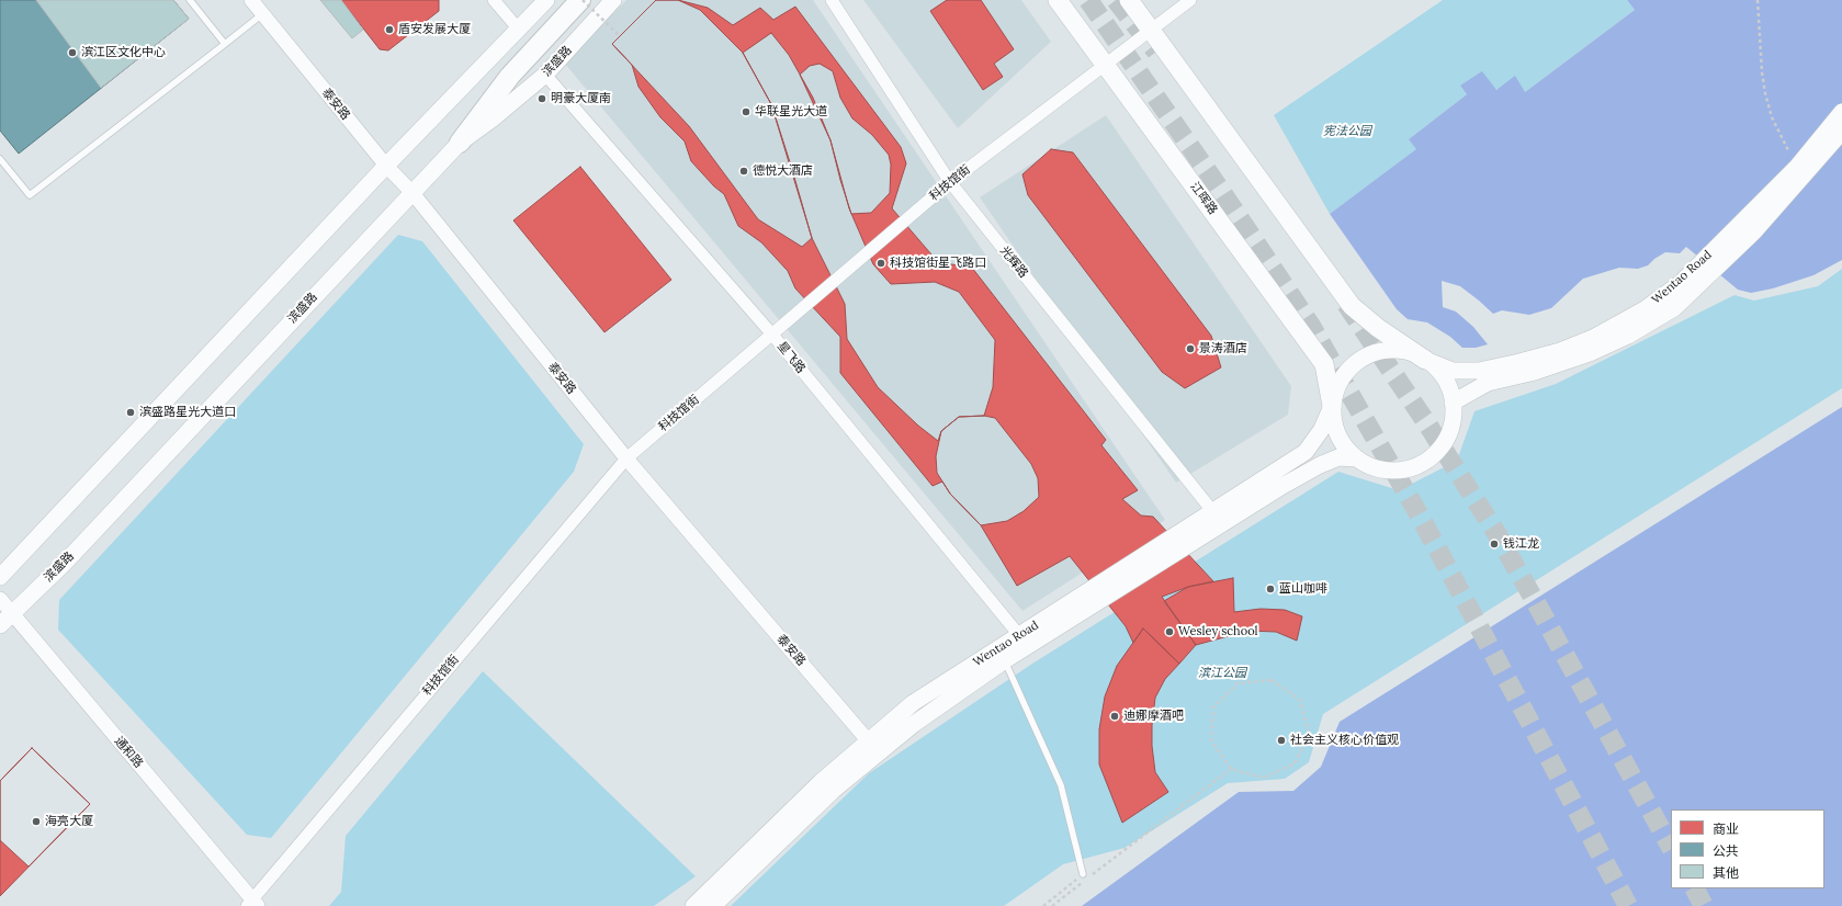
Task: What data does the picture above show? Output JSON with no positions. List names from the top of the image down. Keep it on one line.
{"streets":{"main road":["滨盛路","江晖路","Wentao Road"],"street":["泰安路","科技馆街","光辉路","星飞路","通和路"]},"crossings":[["滨盛路","泰安路"],["滨盛路","星飞路"],["滨盛路","通和路"],["泰安路","科技馆街"],["泰安路","Wentao Road"],["科技馆街","江晖路"],["科技馆街","光辉路"],["科技馆街","星飞路"],["科技馆街","通和路"],["江晖路","Wentao Road"],["光辉路","Wentao Road"],["Wentao Road","星飞路"]],"parks":["宪法公园","滨江公园"],"places":["盾安发展大厦","滨江区文化中心","明豪大厦南","华联星光大道","德悦大酒店","科技馆街星飞路口","景涛酒店","滨盛路星光大道口","钱江龙","蓝山咖啡","Wesley school","迪娜摩酒吧","社会主义核心价值观","海亮大厦"],"legend":["商业","公共","其他"]}
